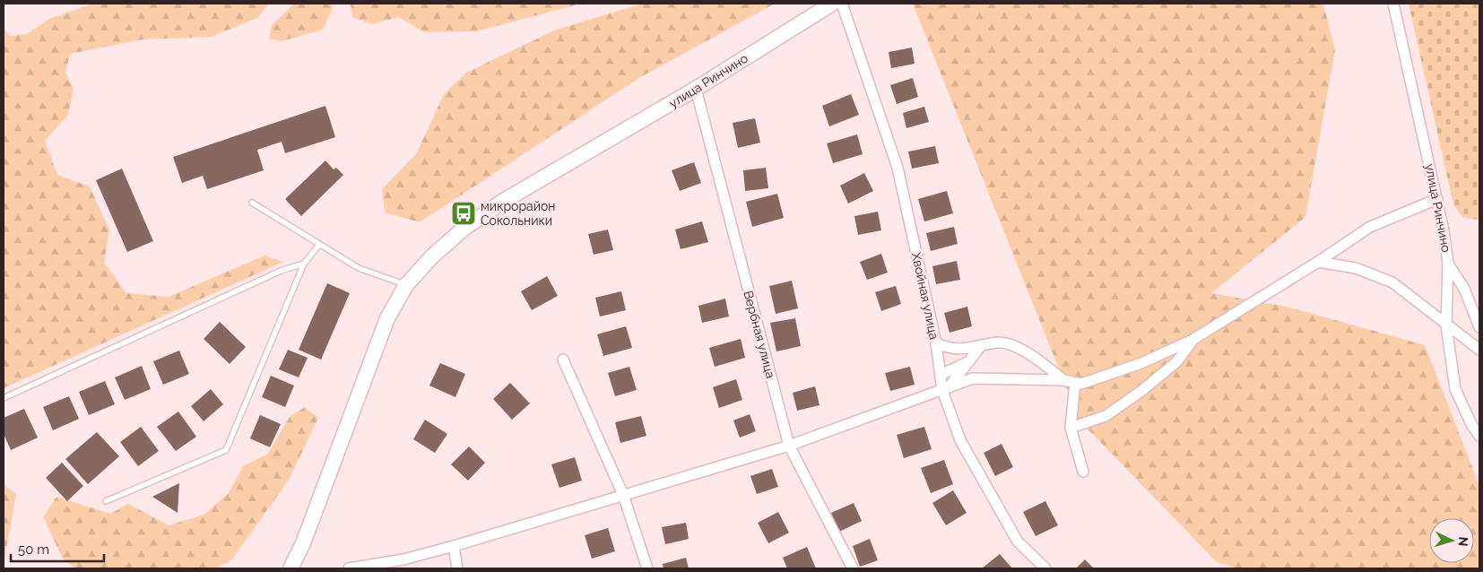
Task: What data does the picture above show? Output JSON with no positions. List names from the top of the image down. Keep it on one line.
{"streets":{"street":["улица Ринчино","Хвойная улица","Вербная улица"]},"crossings":[["улица Ринчино","Вербная улица"]],"places":{"bus stop":["микрорайон Сокольники"]},"scale_bar":"50 m","north":"right"}
